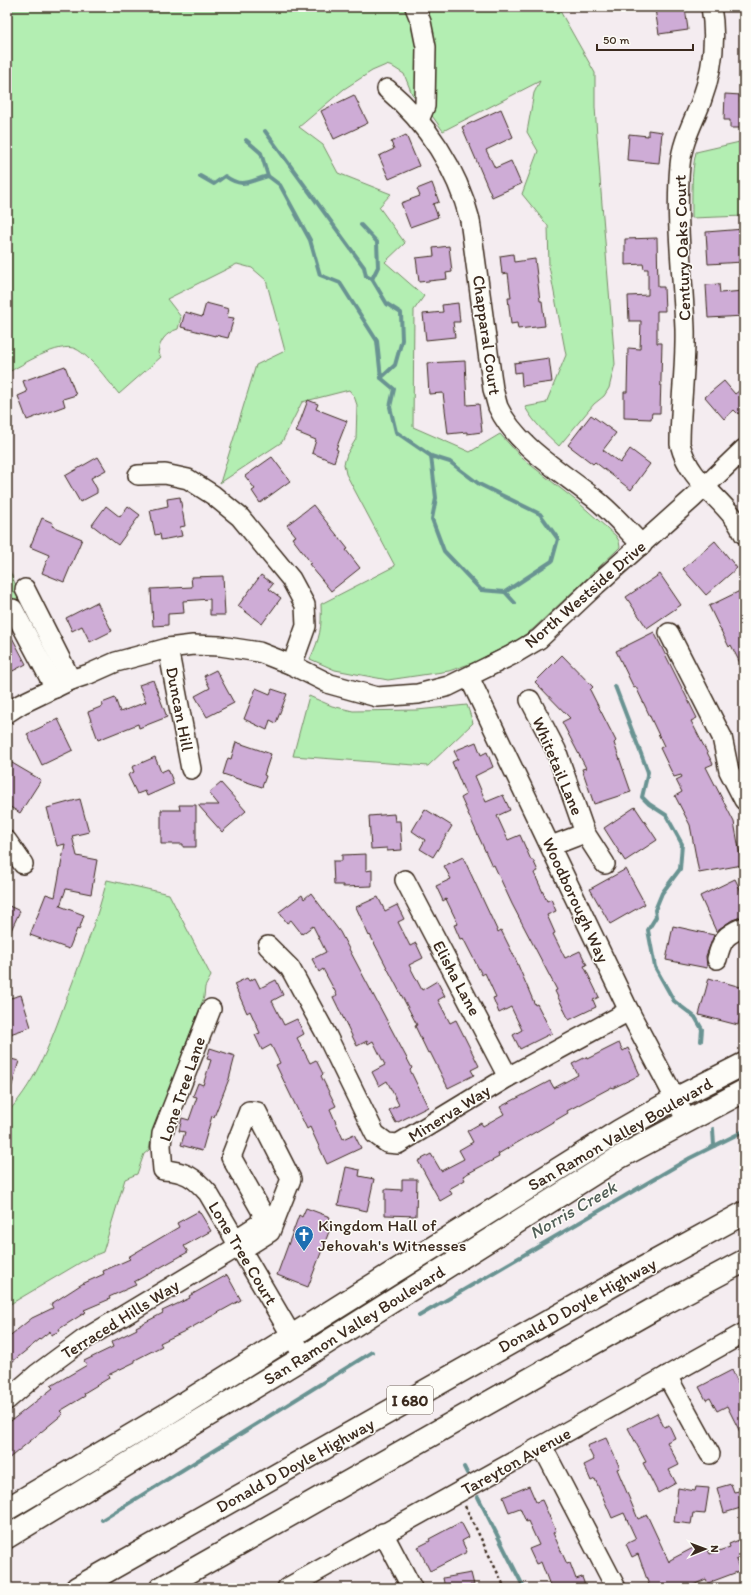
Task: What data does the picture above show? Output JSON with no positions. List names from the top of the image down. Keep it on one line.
{"streets":{"main road":["San Ramon Valley Boulevard","Donald D Doyle Highway","I 680"],"street":["Century Oaks Court","Chapparal Court","North Westside Drive","Duncan Hill","Whitetail Lane","Woodborough Way","Elisha Lane","Lone Tree Lane","Minerva Way","Lone Tree Court","Terraced Hills Way","Tareyton Avenue"]},"crossings":[["Century Oaks Court","North Westside Drive"],["Chapparal Court","North Westside Drive"],["North Westside Drive","Duncan Hill"],["North Westside Drive","Woodborough Way"],["Whitetail Lane","Woodborough Way"],["Woodborough Way","Minerva Way"],["Woodborough Way","San Ramon Valley Boulevard"],["Elisha Lane","Minerva Way"],["Lone Tree Lane","Lone Tree Court"],["San Ramon Valley Boulevard","Lone Tree Court"],["Lone Tree Court","Terraced Hills Way"]],"water":["Norris Creek"],"places":{"church":["Kingdom Hall of Jehovah's Witnesses"]},"scale_bar":"50 m","north":"right"}
